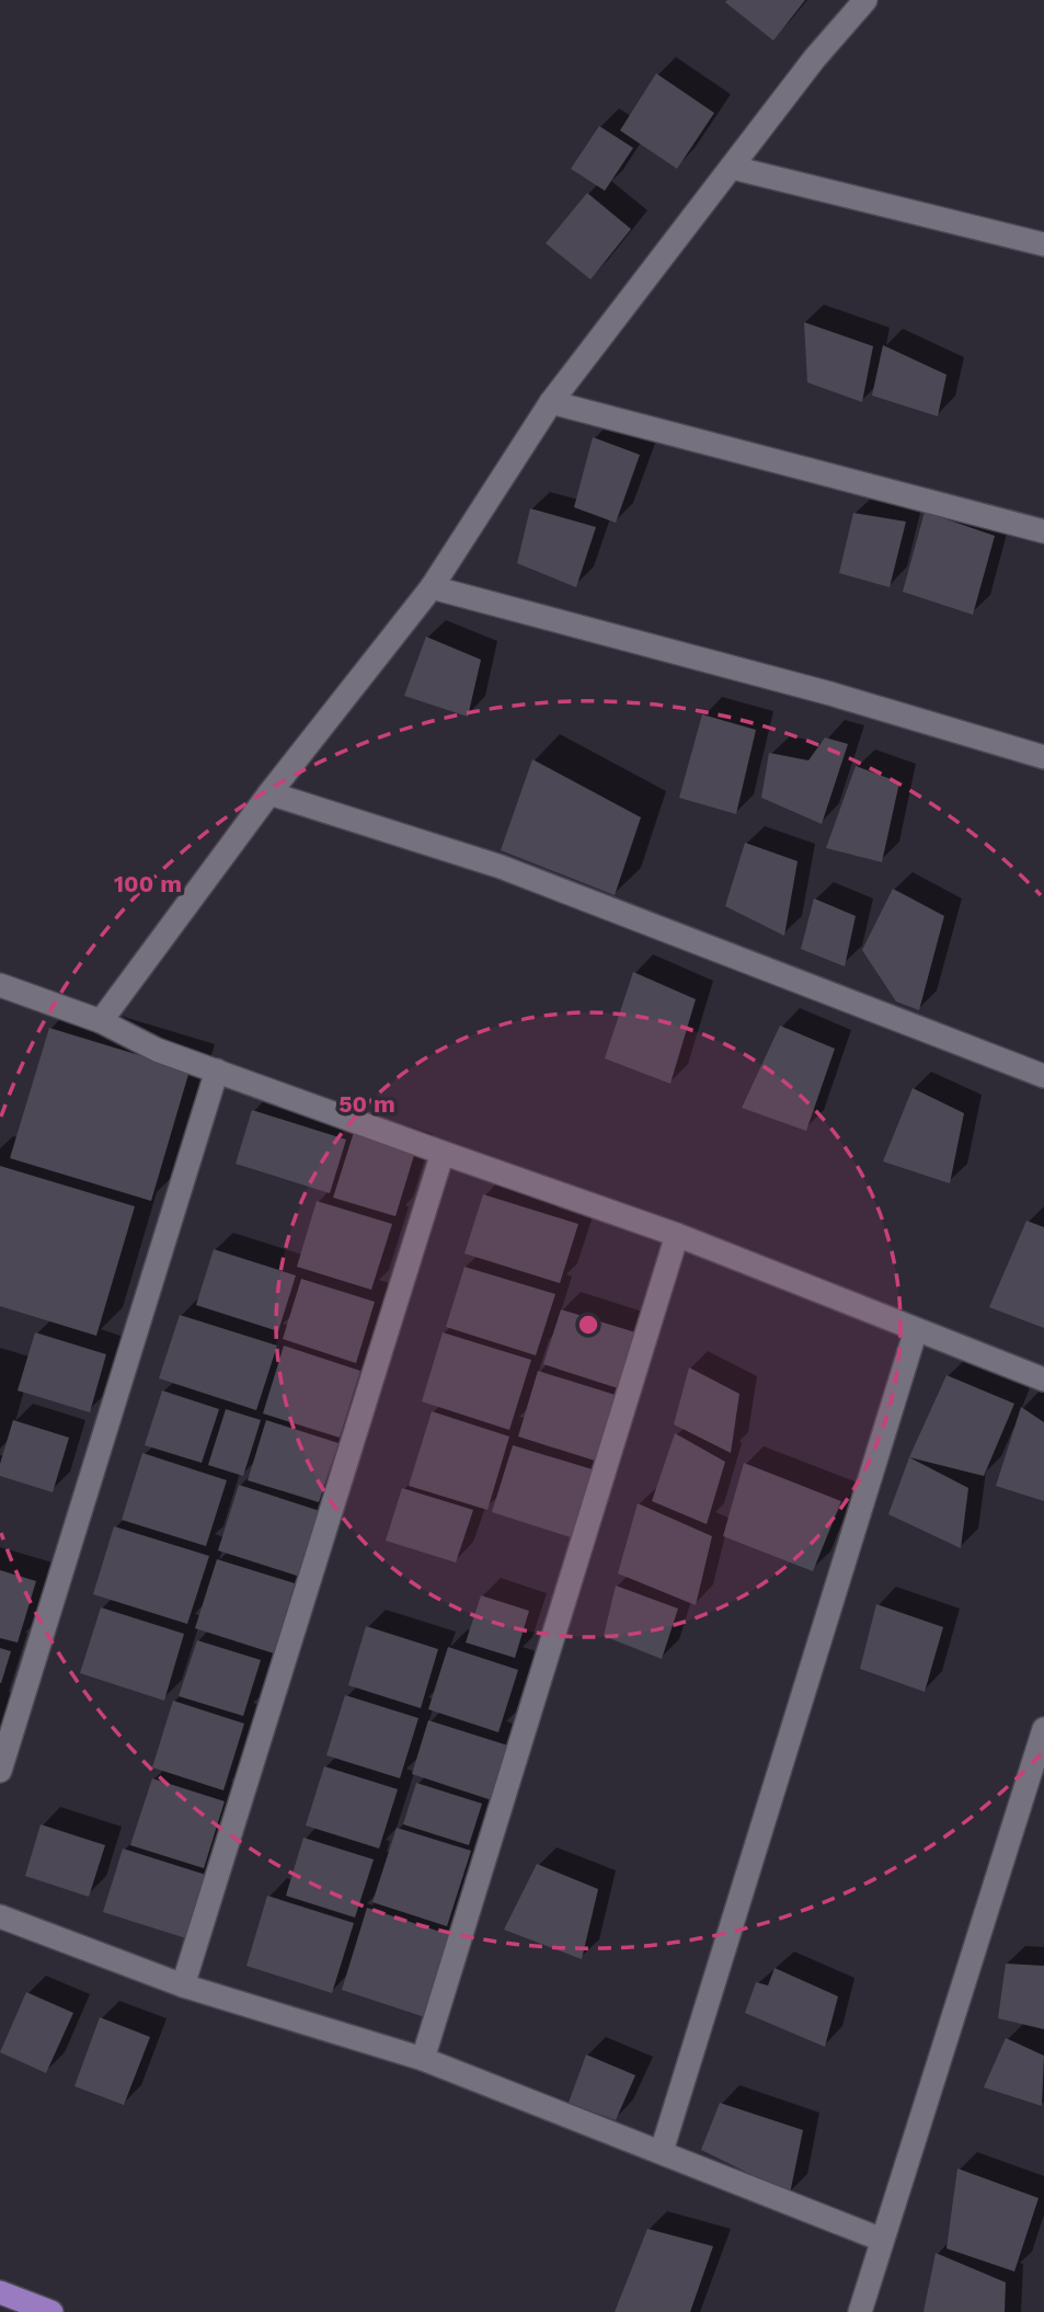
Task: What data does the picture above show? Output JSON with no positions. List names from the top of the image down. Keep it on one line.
{"rings":["100 m","50 m"]}
